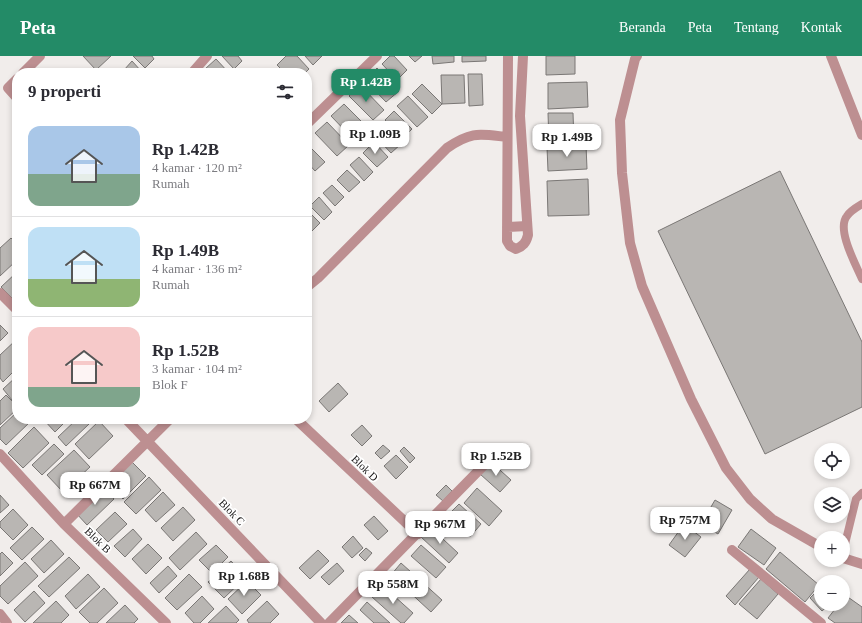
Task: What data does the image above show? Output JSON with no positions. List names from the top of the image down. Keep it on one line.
{"streets":{"street":["Blok D","Blok C","Blok B"]},"page":{"header":"Peta","nav":["Beranda","Peta","Tentang","Kontak"],"heading":"9 properti","price":["Rp 1.42B","Rp 1.09B","Rp 1.49B","Rp 1.52B","Rp 667M","Rp 757M","Rp 967M","Rp 1.68B","Rp 558M"],"list":[{"name":"Rp 1.42B","note":"4 kamar · 120 m² · Rumah"},{"name":"Rp 1.49B","note":"4 kamar · 136 m² · Rumah"},{"name":"Rp 1.52B","note":"3 kamar · 104 m² · Blok F"}],"map_buttons":["+","−"]}}
